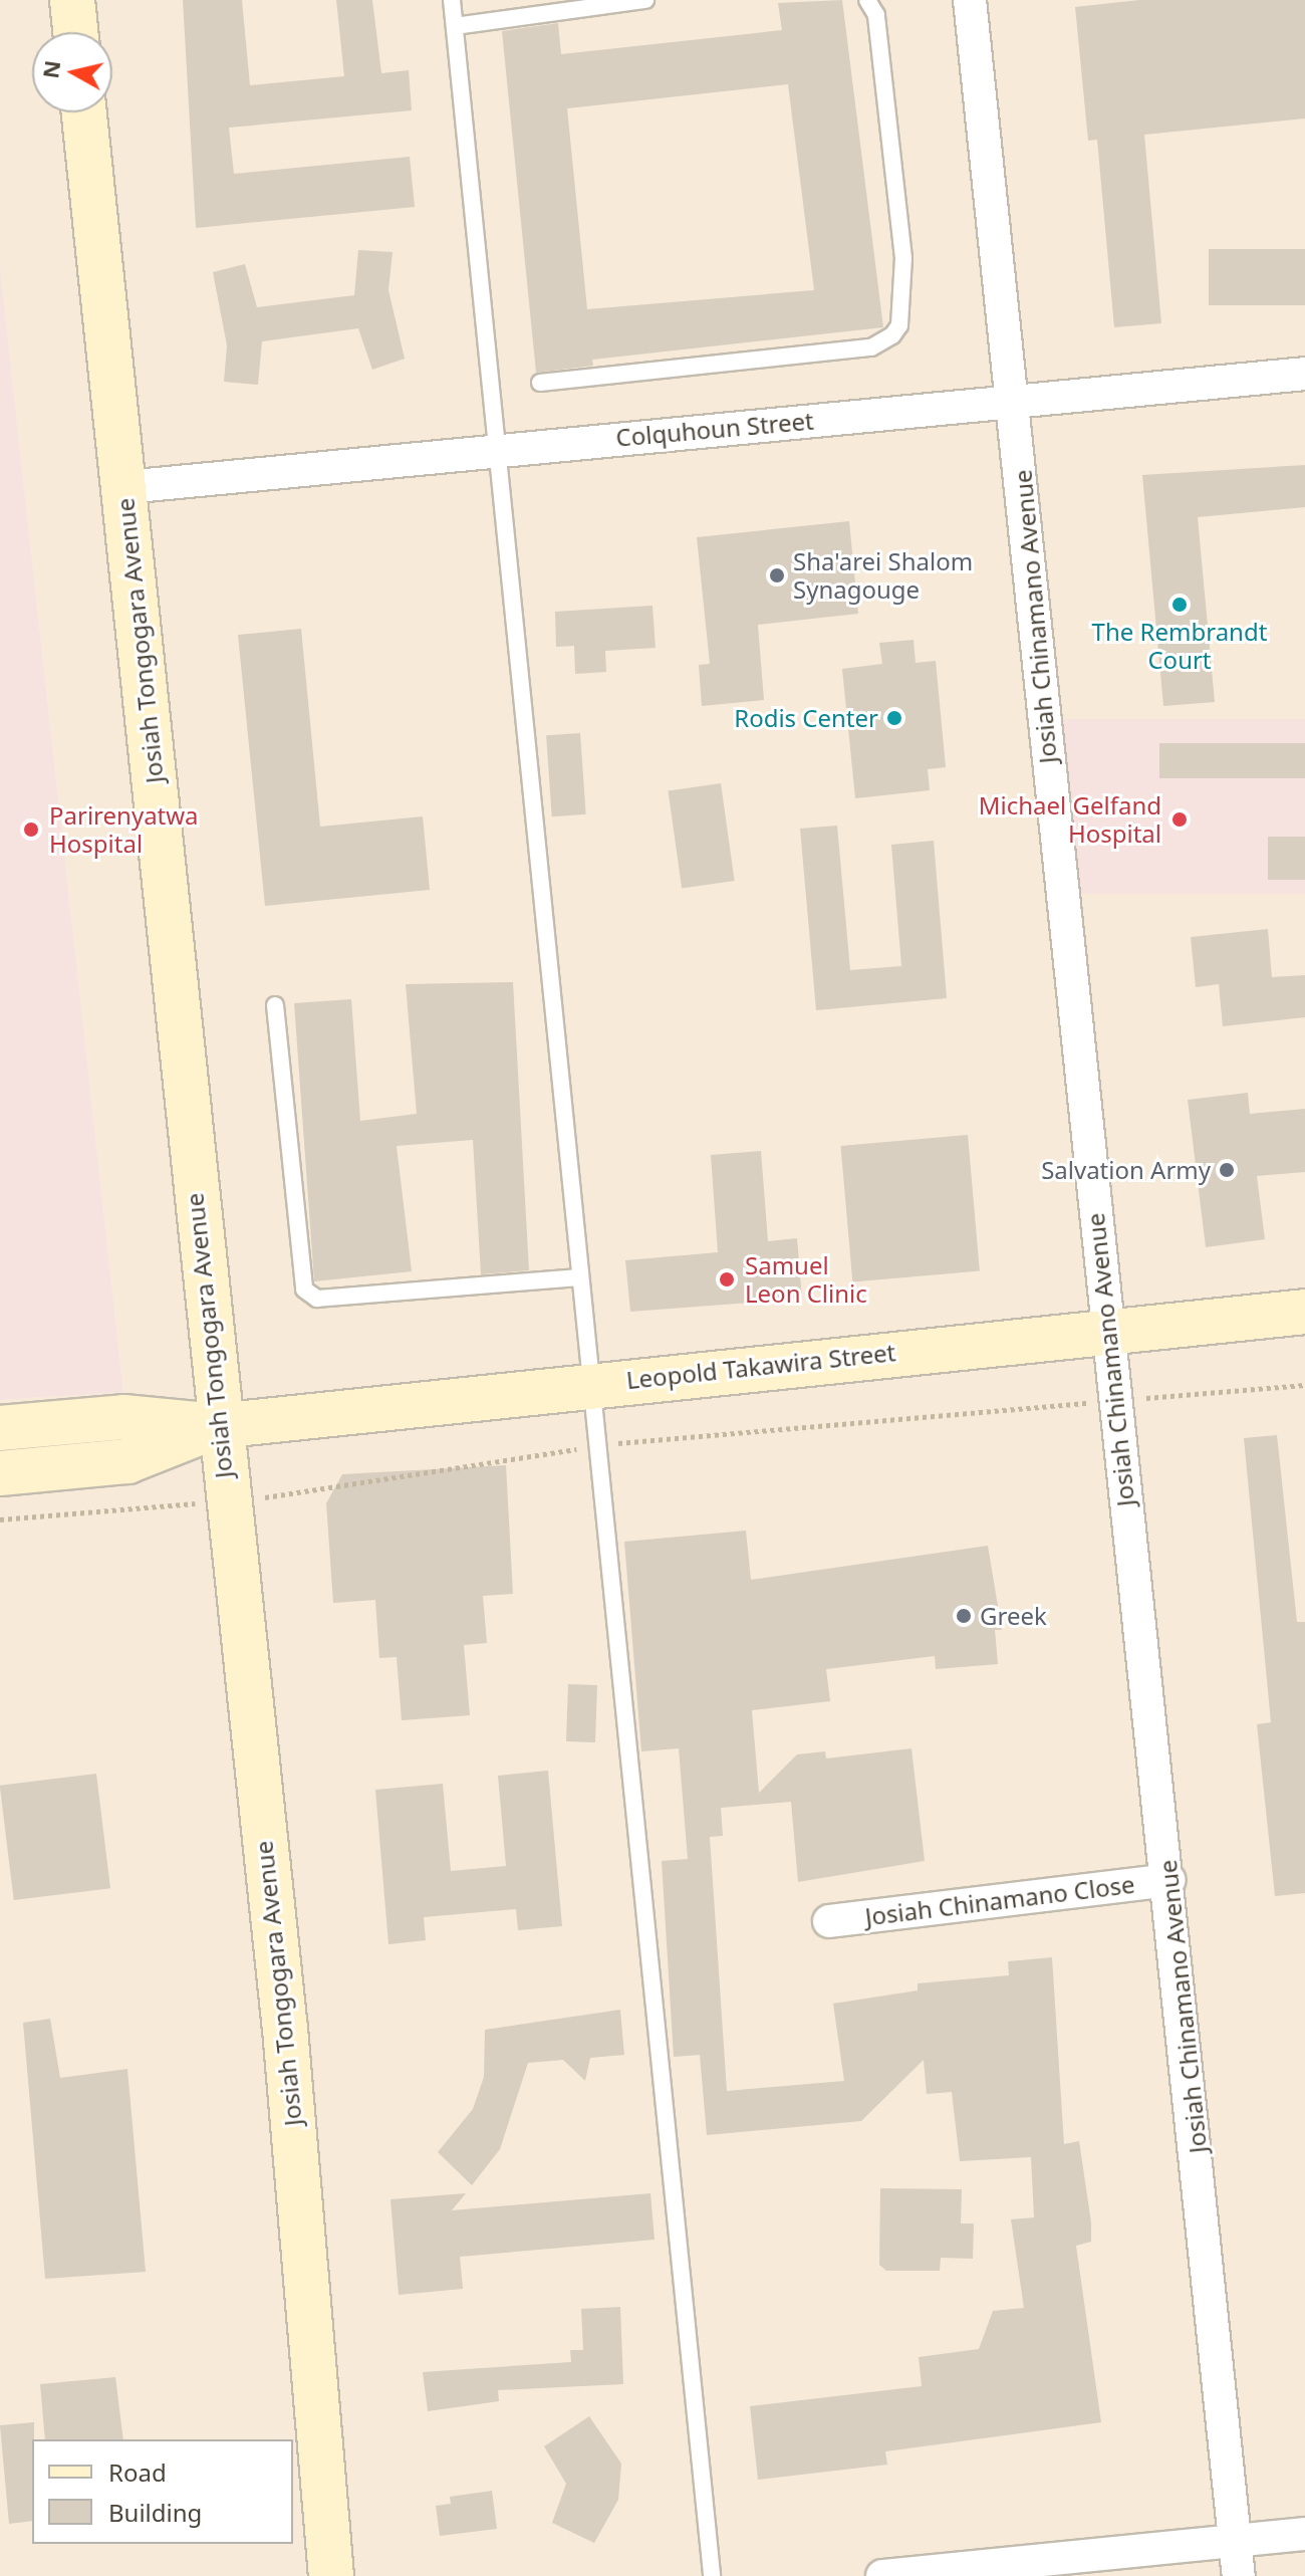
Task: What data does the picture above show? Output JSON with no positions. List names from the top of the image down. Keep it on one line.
{"streets":{"main road":["Josiah Tongogara Avenue","Leopold Takawira Street"],"street":["Colquhoun Street","Josiah Chinamano Avenue","Josiah Chinamano Close"]},"crossings":[["Colquhoun Street","Josiah Chinamano Avenue"],["Colquhoun Street","Josiah Tongogara Avenue"],["Josiah Chinamano Avenue","Leopold Takawira Street"],["Josiah Chinamano Avenue","Josiah Chinamano Close"],["Josiah Tongogara Avenue","Leopold Takawira Street"]],"places":["Sha'arei Shalom Synagouge","The Rembrandt Court","Rodis Center","Michael Gelfand Hospital","Parirenyatwa Hospital","Salvation Army","Samuel Leon Clinic","Greek"],"legend":["Road","Building"],"north":"left"}
